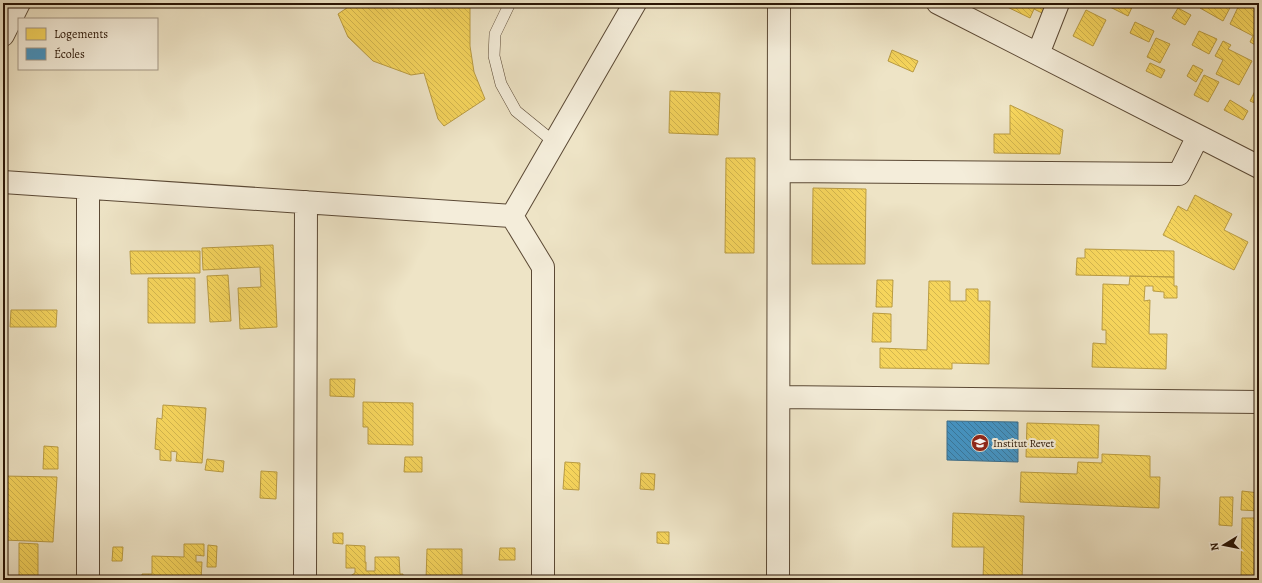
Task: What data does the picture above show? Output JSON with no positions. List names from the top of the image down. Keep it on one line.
{"places":{"school or university":["Institut Revet"]},"legend":["Logements","Écoles"],"north":"left"}
